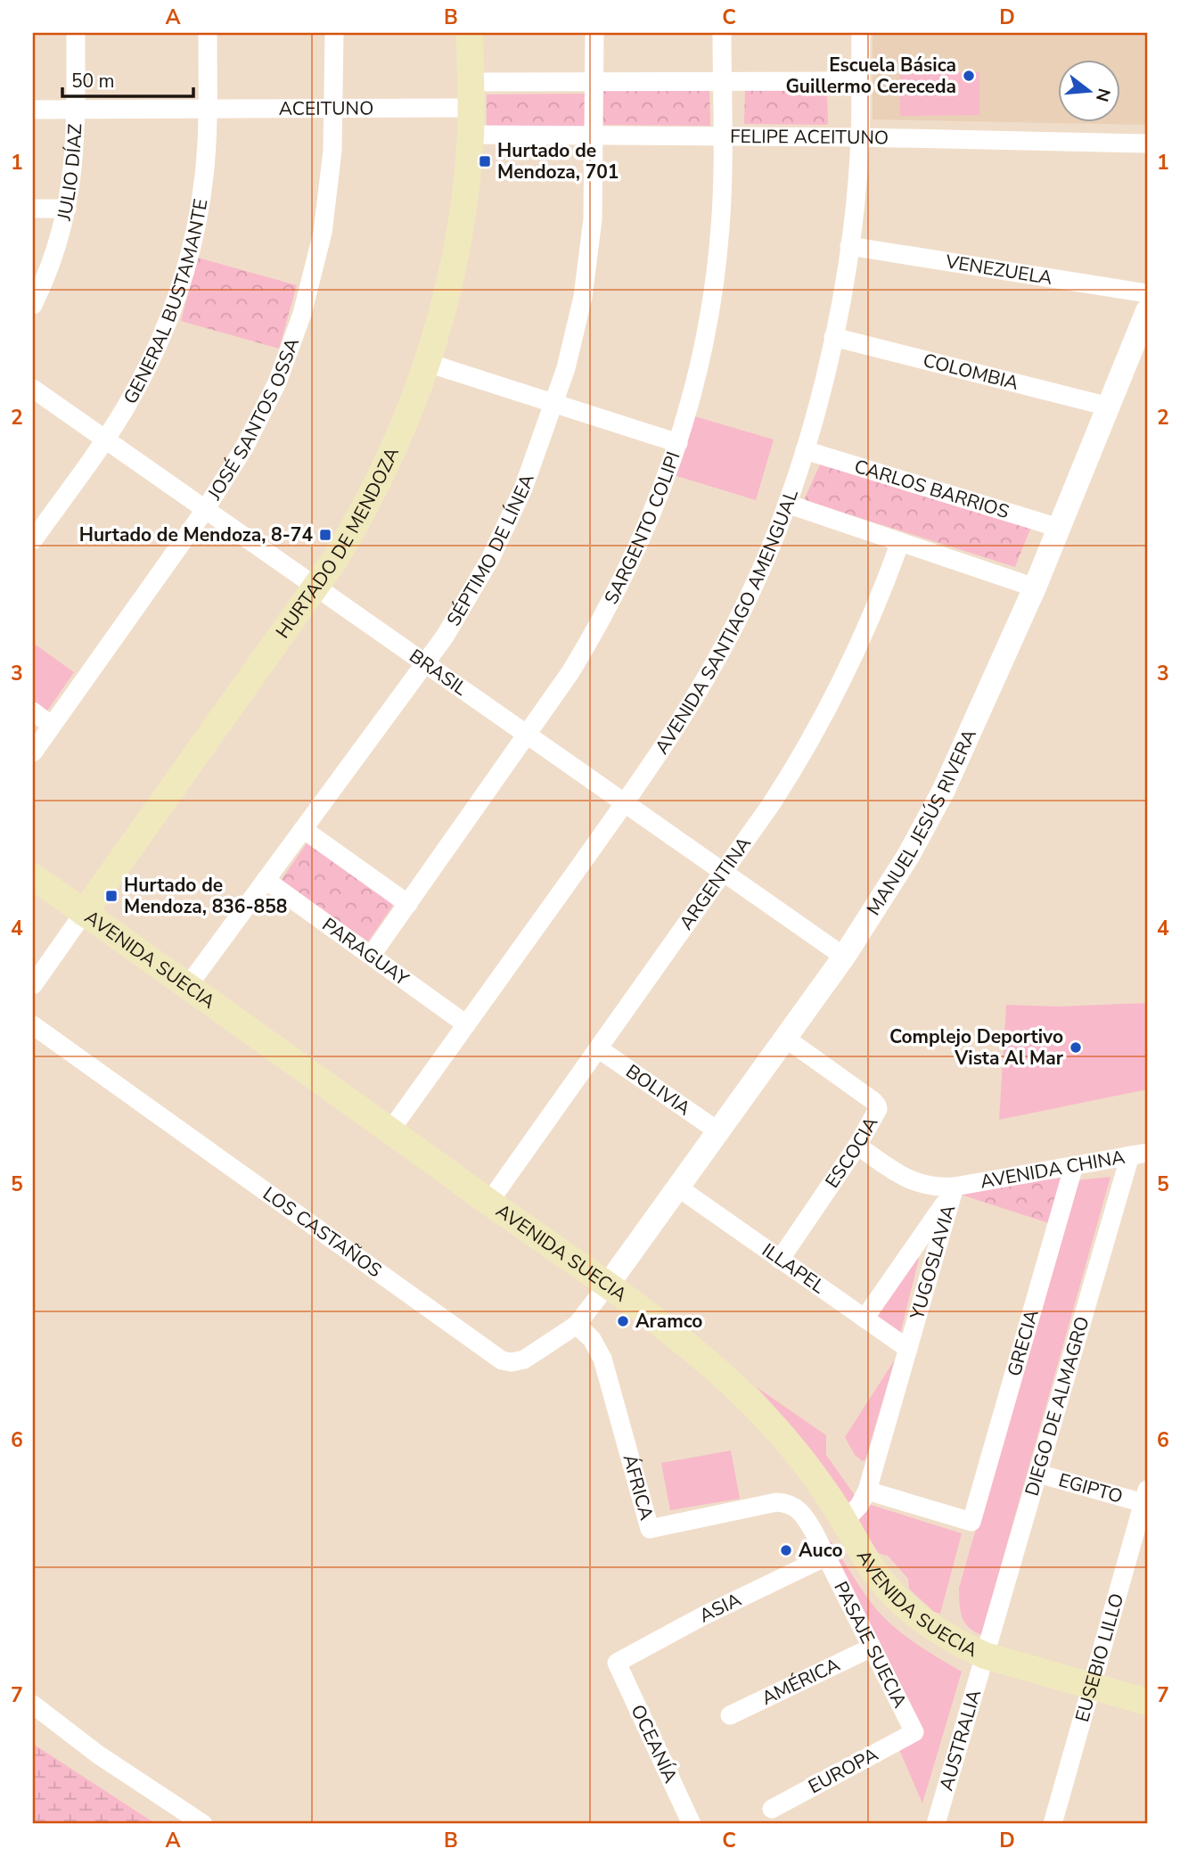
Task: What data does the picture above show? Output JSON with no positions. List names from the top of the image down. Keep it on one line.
{"streets":{"main road":["HURTADO DE MENDOZA","AVENIDA SUECIA"],"street":["ACEITUNO","FELIPE ACEITUNO","JULIO DÍAZ","VENEZUELA","GENERAL BUSTAMANTE","COLOMBIA","JOSÉ SANTOS OSSA","CARLOS BARRIOS","SARGENTO COLIPI","SÉPTIMO DE LÍNEA","AVENIDA SANTIAGO AMENGUAL","BRASIL","MANUEL JESÚS RIVERA","ARGENTINA","PARAGUAY","BOLIVIA","ESCOCIA","AVENIDA CHINA","LOS CASTAÑOS","YUGOSLAVIA","ILLAPEL","GRECIA","DIEGO DE ALMAGRO","ÁFRICA","EGIPTO","ASIA","PASAJE SUECIA","EUSEBIO LILLO","AMÉRICA","AUSTRALIA","OCEANÍA","EUROPA"]},"crossings":[["ACEITUNO","JULIO DÍAZ"],["ACEITUNO","GENERAL BUSTAMANTE"],["ACEITUNO","JOSÉ SANTOS OSSA"],["ACEITUNO","HURTADO DE MENDOZA"],["FELIPE ACEITUNO","SARGENTO COLIPI"],["FELIPE ACEITUNO","HURTADO DE MENDOZA"],["FELIPE ACEITUNO","SÉPTIMO DE LÍNEA"],["FELIPE ACEITUNO","AVENIDA SANTIAGO AMENGUAL"],["VENEZUELA","AVENIDA SANTIAGO AMENGUAL"],["GENERAL BUSTAMANTE","BRASIL"],["COLOMBIA","AVENIDA SANTIAGO AMENGUAL"],["COLOMBIA","MANUEL JESÚS RIVERA"],["JOSÉ SANTOS OSSA","BRASIL"],["CARLOS BARRIOS","AVENIDA SANTIAGO AMENGUAL"],["CARLOS BARRIOS","MANUEL JESÚS RIVERA"],["SARGENTO COLIPI","BRASIL"],["SARGENTO COLIPI","PARAGUAY"],["HURTADO DE MENDOZA","BRASIL"],["HURTADO DE MENDOZA","AVENIDA SUECIA"],["SÉPTIMO DE LÍNEA","BRASIL"],["SÉPTIMO DE LÍNEA","PARAGUAY"],["SÉPTIMO DE LÍNEA","AVENIDA SUECIA"],["AVENIDA SANTIAGO AMENGUAL","BRASIL"],["AVENIDA SANTIAGO AMENGUAL","PARAGUAY"],["AVENIDA SANTIAGO AMENGUAL","AVENIDA SUECIA"],["BRASIL","MANUEL JESÚS RIVERA"],["BRASIL","ARGENTINA"],["MANUEL JESÚS RIVERA","AVENIDA SUECIA"],["MANUEL JESÚS RIVERA","BOLIVIA"],["MANUEL JESÚS RIVERA","ESCOCIA"],["MANUEL JESÚS RIVERA","LOS CASTAÑOS"],["MANUEL JESÚS RIVERA","ILLAPEL"],["ARGENTINA","AVENIDA SUECIA"],["ARGENTINA","BOLIVIA"],["AVENIDA SUECIA","LOS CASTAÑOS"],["AVENIDA SUECIA","YUGOSLAVIA"],["AVENIDA SUECIA","DIEGO DE ALMAGRO"],["AVENIDA SUECIA","EUSEBIO LILLO"],["AVENIDA SUECIA","AUSTRALIA"],["ESCOCIA","AVENIDA CHINA"],["ESCOCIA","ILLAPEL"],["AVENIDA CHINA","YUGOSLAVIA"],["AVENIDA CHINA","GRECIA"],["AVENIDA CHINA","DIEGO DE ALMAGRO"],["LOS CASTAÑOS","ÁFRICA"],["YUGOSLAVIA","ILLAPEL"],["YUGOSLAVIA","GRECIA"],["DIEGO DE ALMAGRO","EGIPTO"],["DIEGO DE ALMAGRO","AUSTRALIA"],["ÁFRICA","ASIA"],["ÁFRICA","PASAJE SUECIA"],["EGIPTO","EUSEBIO LILLO"],["ASIA","PASAJE SUECIA"],["ASIA","OCEANÍA"],["PASAJE SUECIA","AMÉRICA"],["PASAJE SUECIA","EUROPA"]],"places":{"other":["Escuela Básica Guillermo Cereceda","Complejo Deportivo Vista Al Mar","Aramco","Auco"],"transit":["Hurtado de Mendoza, 701","Hurtado de Mendoza, 8-74","Hurtado de Mendoza, 836-858"]},"scale_bar":"50 m","north":"right","grid":{"columns":["A","B","C","D"],"rows":["1","2","3","4","5","6","7"]}}
